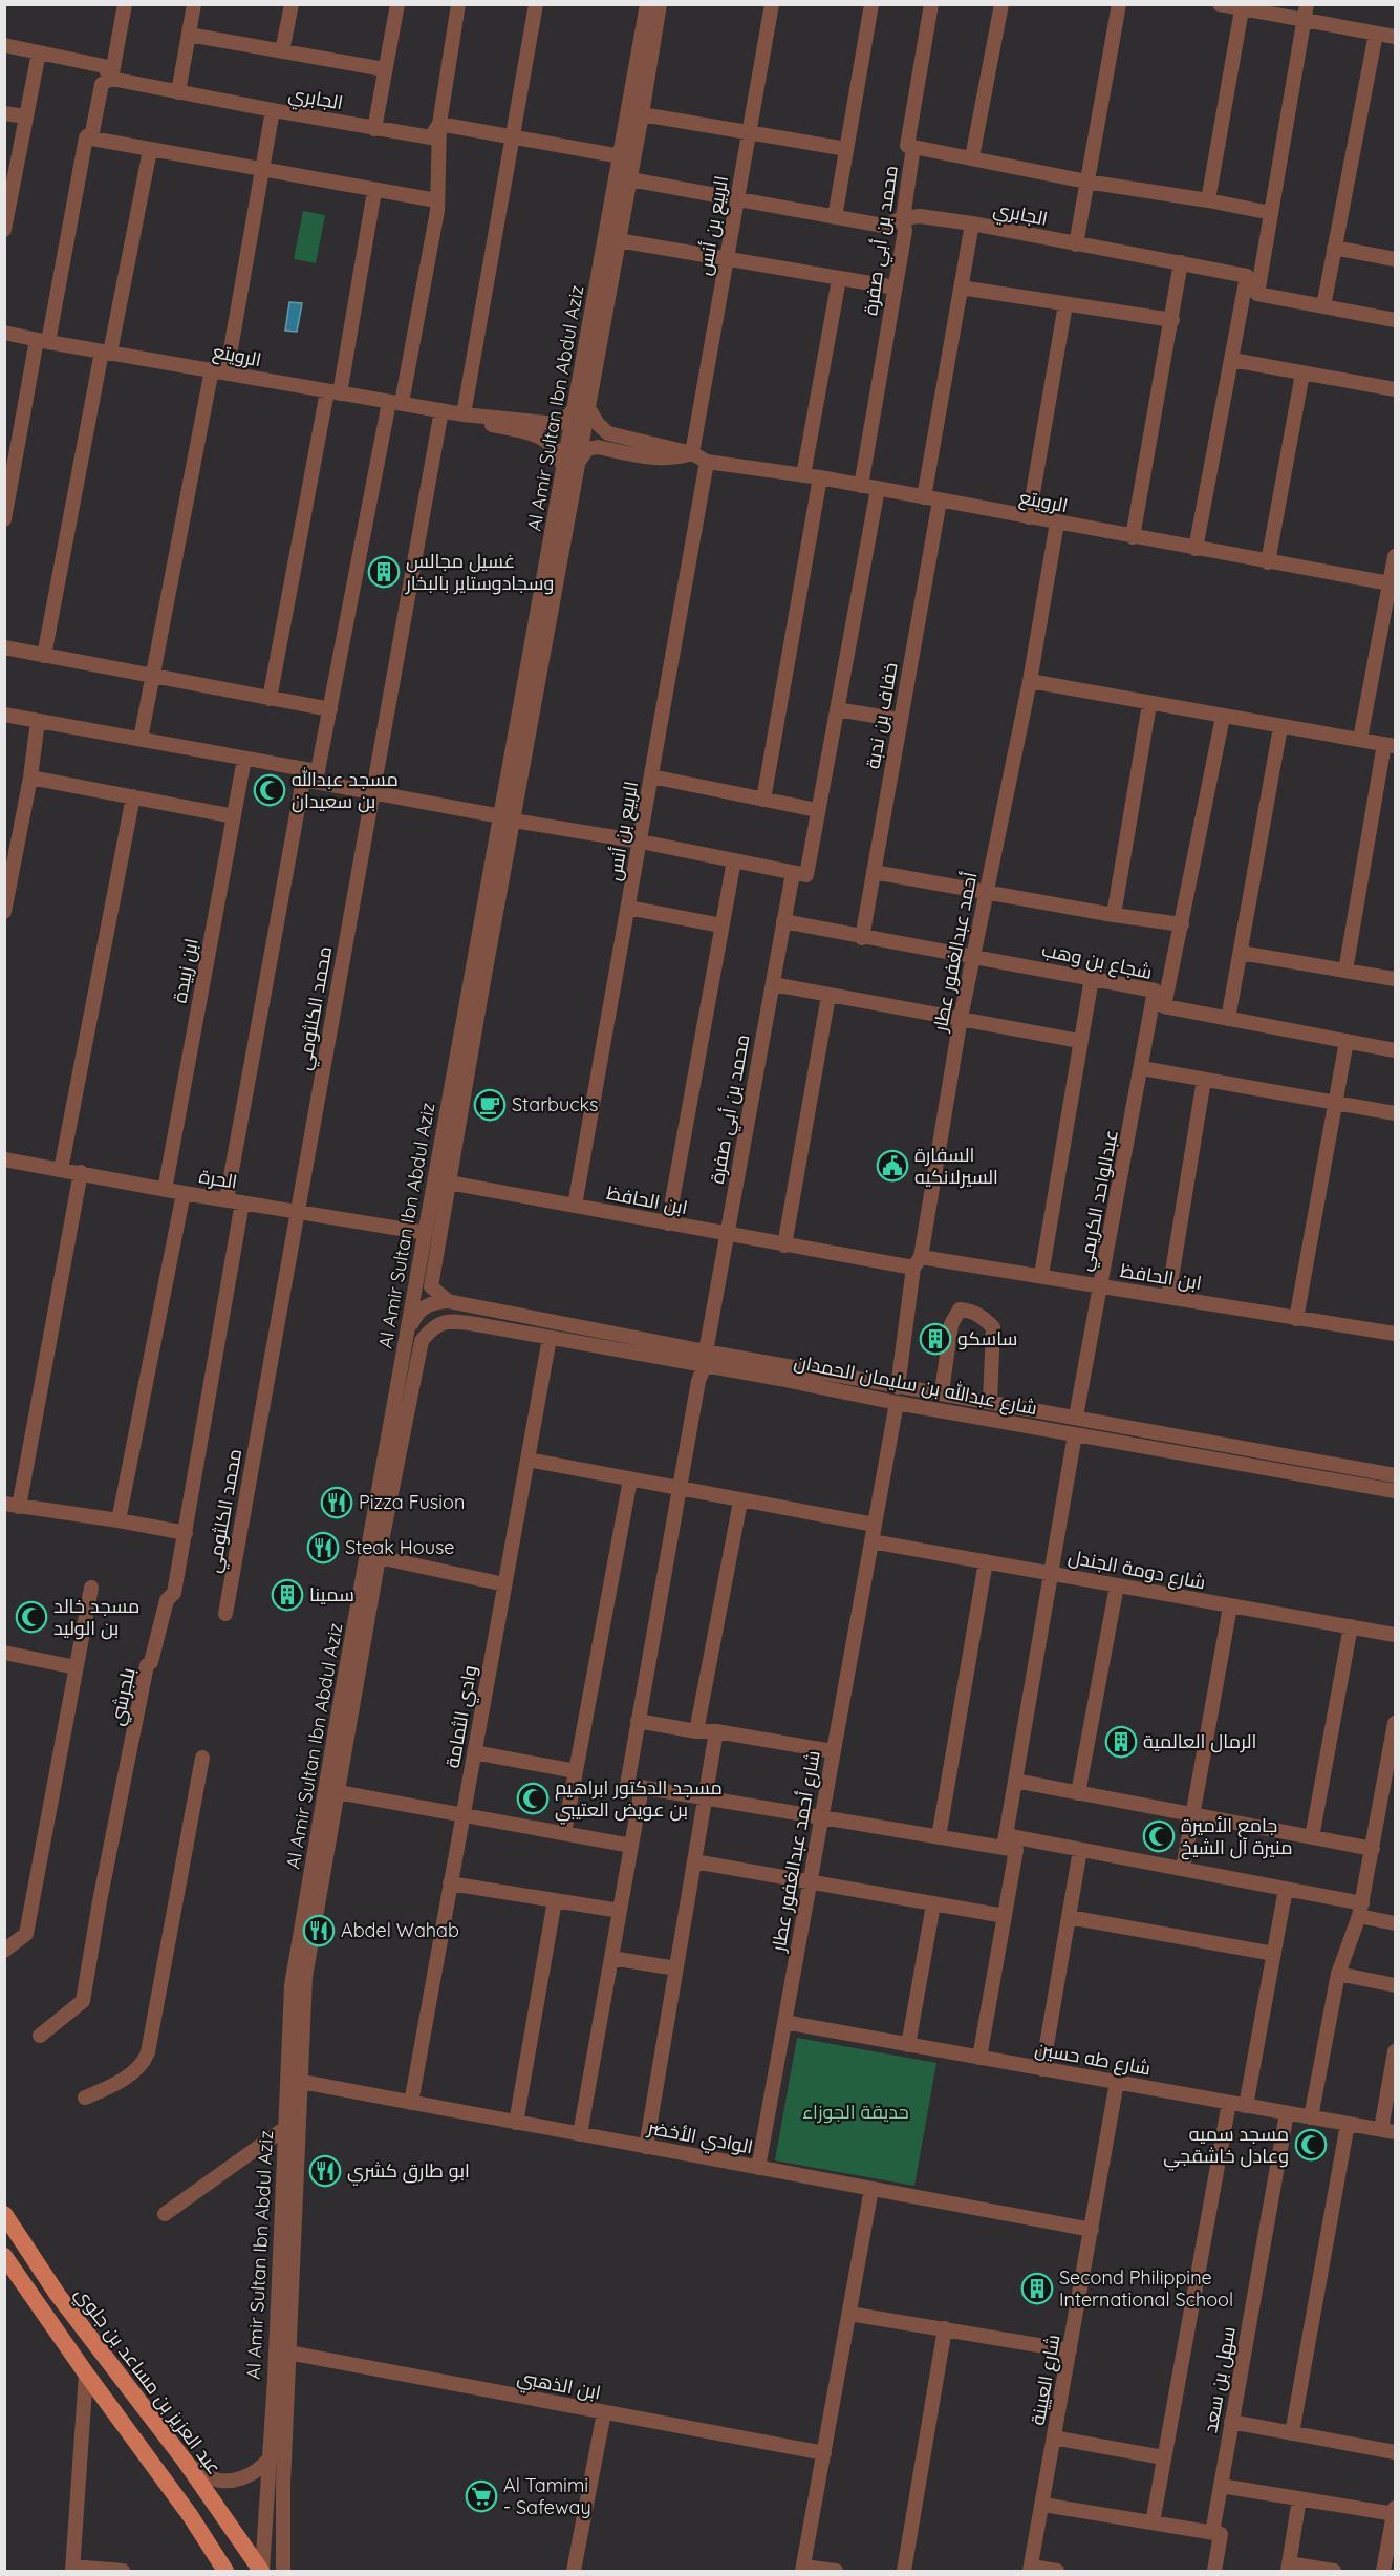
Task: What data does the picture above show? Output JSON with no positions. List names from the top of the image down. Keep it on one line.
{"streets":{"main road":["عبد العزيز بن مساعد بن جلوي"],"street":["الجابري","الربيع بن أنس","محمد بن أبي صفرة","الرويتع","Al Amir Sultan Ibn Abdul Aziz","خفاف بن ندبة","أحمد عبدالغفور عطار","شجاع بن وهب","ابن زبيدة","محمد الكلثومي","الحرة","ابن الحافظ","عبدالواحد الكريمي","شارع عبدالله بن سليمان الحمدان","شارع دومة الجندل","بلجرشي","وادي الثمامة","شارع أحمد عبدالغفور عطار","شارع طه حسين","الوادي الأخضر","شارع العيينة","سهل بن سعد","ابن الذهبي"]},"crossings":[["الجابري","الربيع بن أنس"],["الجابري","محمد بن أبي صفرة"],["الجابري","Al Amir Sultan Ibn Abdul Aziz"],["الربيع بن أنس","الرويتع"],["الربيع بن أنس","ابن الحافظ"],["محمد بن أبي صفرة","الرويتع"],["محمد بن أبي صفرة","شجاع بن وهب"],["محمد بن أبي صفرة","ابن الحافظ"],["محمد بن أبي صفرة","شارع عبدالله بن سليمان الحمدان"],["الرويتع","Al Amir Sultan Ibn Abdul Aziz"],["الرويتع","خفاف بن ندبة"],["الرويتع","أحمد عبدالغفور عطار"],["الرويتع","محمد الكلثومي"],["Al Amir Sultan Ibn Abdul Aziz","الحرة"],["Al Amir Sultan Ibn Abdul Aziz","ابن الحافظ"],["Al Amir Sultan Ibn Abdul Aziz","شارع عبدالله بن سليمان الحمدان"],["Al Amir Sultan Ibn Abdul Aziz","الوادي الأخضر"],["Al Amir Sultan Ibn Abdul Aziz","عبد العزيز بن مساعد بن جلوي"],["Al Amir Sultan Ibn Abdul Aziz","ابن الذهبي"],["خفاف بن ندبة","شجاع بن وهب"],["أحمد عبدالغفور عطار","شجاع بن وهب"],["أحمد عبدالغفور عطار","ابن الحافظ"],["أحمد عبدالغفور عطار","شارع عبدالله بن سليمان الحمدان"],["شجاع بن وهب","عبدالواحد الكريمي"],["ابن زبيدة","الحرة"],["محمد الكلثومي","الحرة"],["الحرة","بلجرشي"],["ابن الحافظ","عبدالواحد الكريمي"],["عبدالواحد الكريمي","شارع عبدالله بن سليمان الحمدان"],["شارع عبدالله بن سليمان الحمدان","وادي الثمامة"],["شارع دومة الجندل","شارع أحمد عبدالغفور عطار"],["وادي الثمامة","الوادي الأخضر"],["شارع أحمد عبدالغفور عطار","شارع طه حسين"],["شارع أحمد عبدالغفور عطار","الوادي الأخضر"],["شارع طه حسين","شارع العيينة"],["شارع طه حسين","سهل بن سعد"],["الوادي الأخضر","شارع العيينة"]],"parks":["حديقة الجوزاء"],"places":{"building":["غسيل مجالس وسجادوستاير بالبخار","ساسكو","سمينا","الرمال العالمية","Second Philippine International School"],"mosque":["مسجد عبدالله بن سعيدان","مسجد خالد بن الوليد","مسجد الدكتور ابراهيم بن عويض العتيبي","جامع الأميرة منيرة آل الشيخ","مسجد سميه وعادل خاشقجي"],"cafe":["Starbucks"],"public building":["السفارة السيرلانكيه"],"restaurant":["Pizza Fusion","Steak House","Abdel Wahab","ابو طارق كشري"],"supermarket":["Al Tamimi - Safeway"]}}
